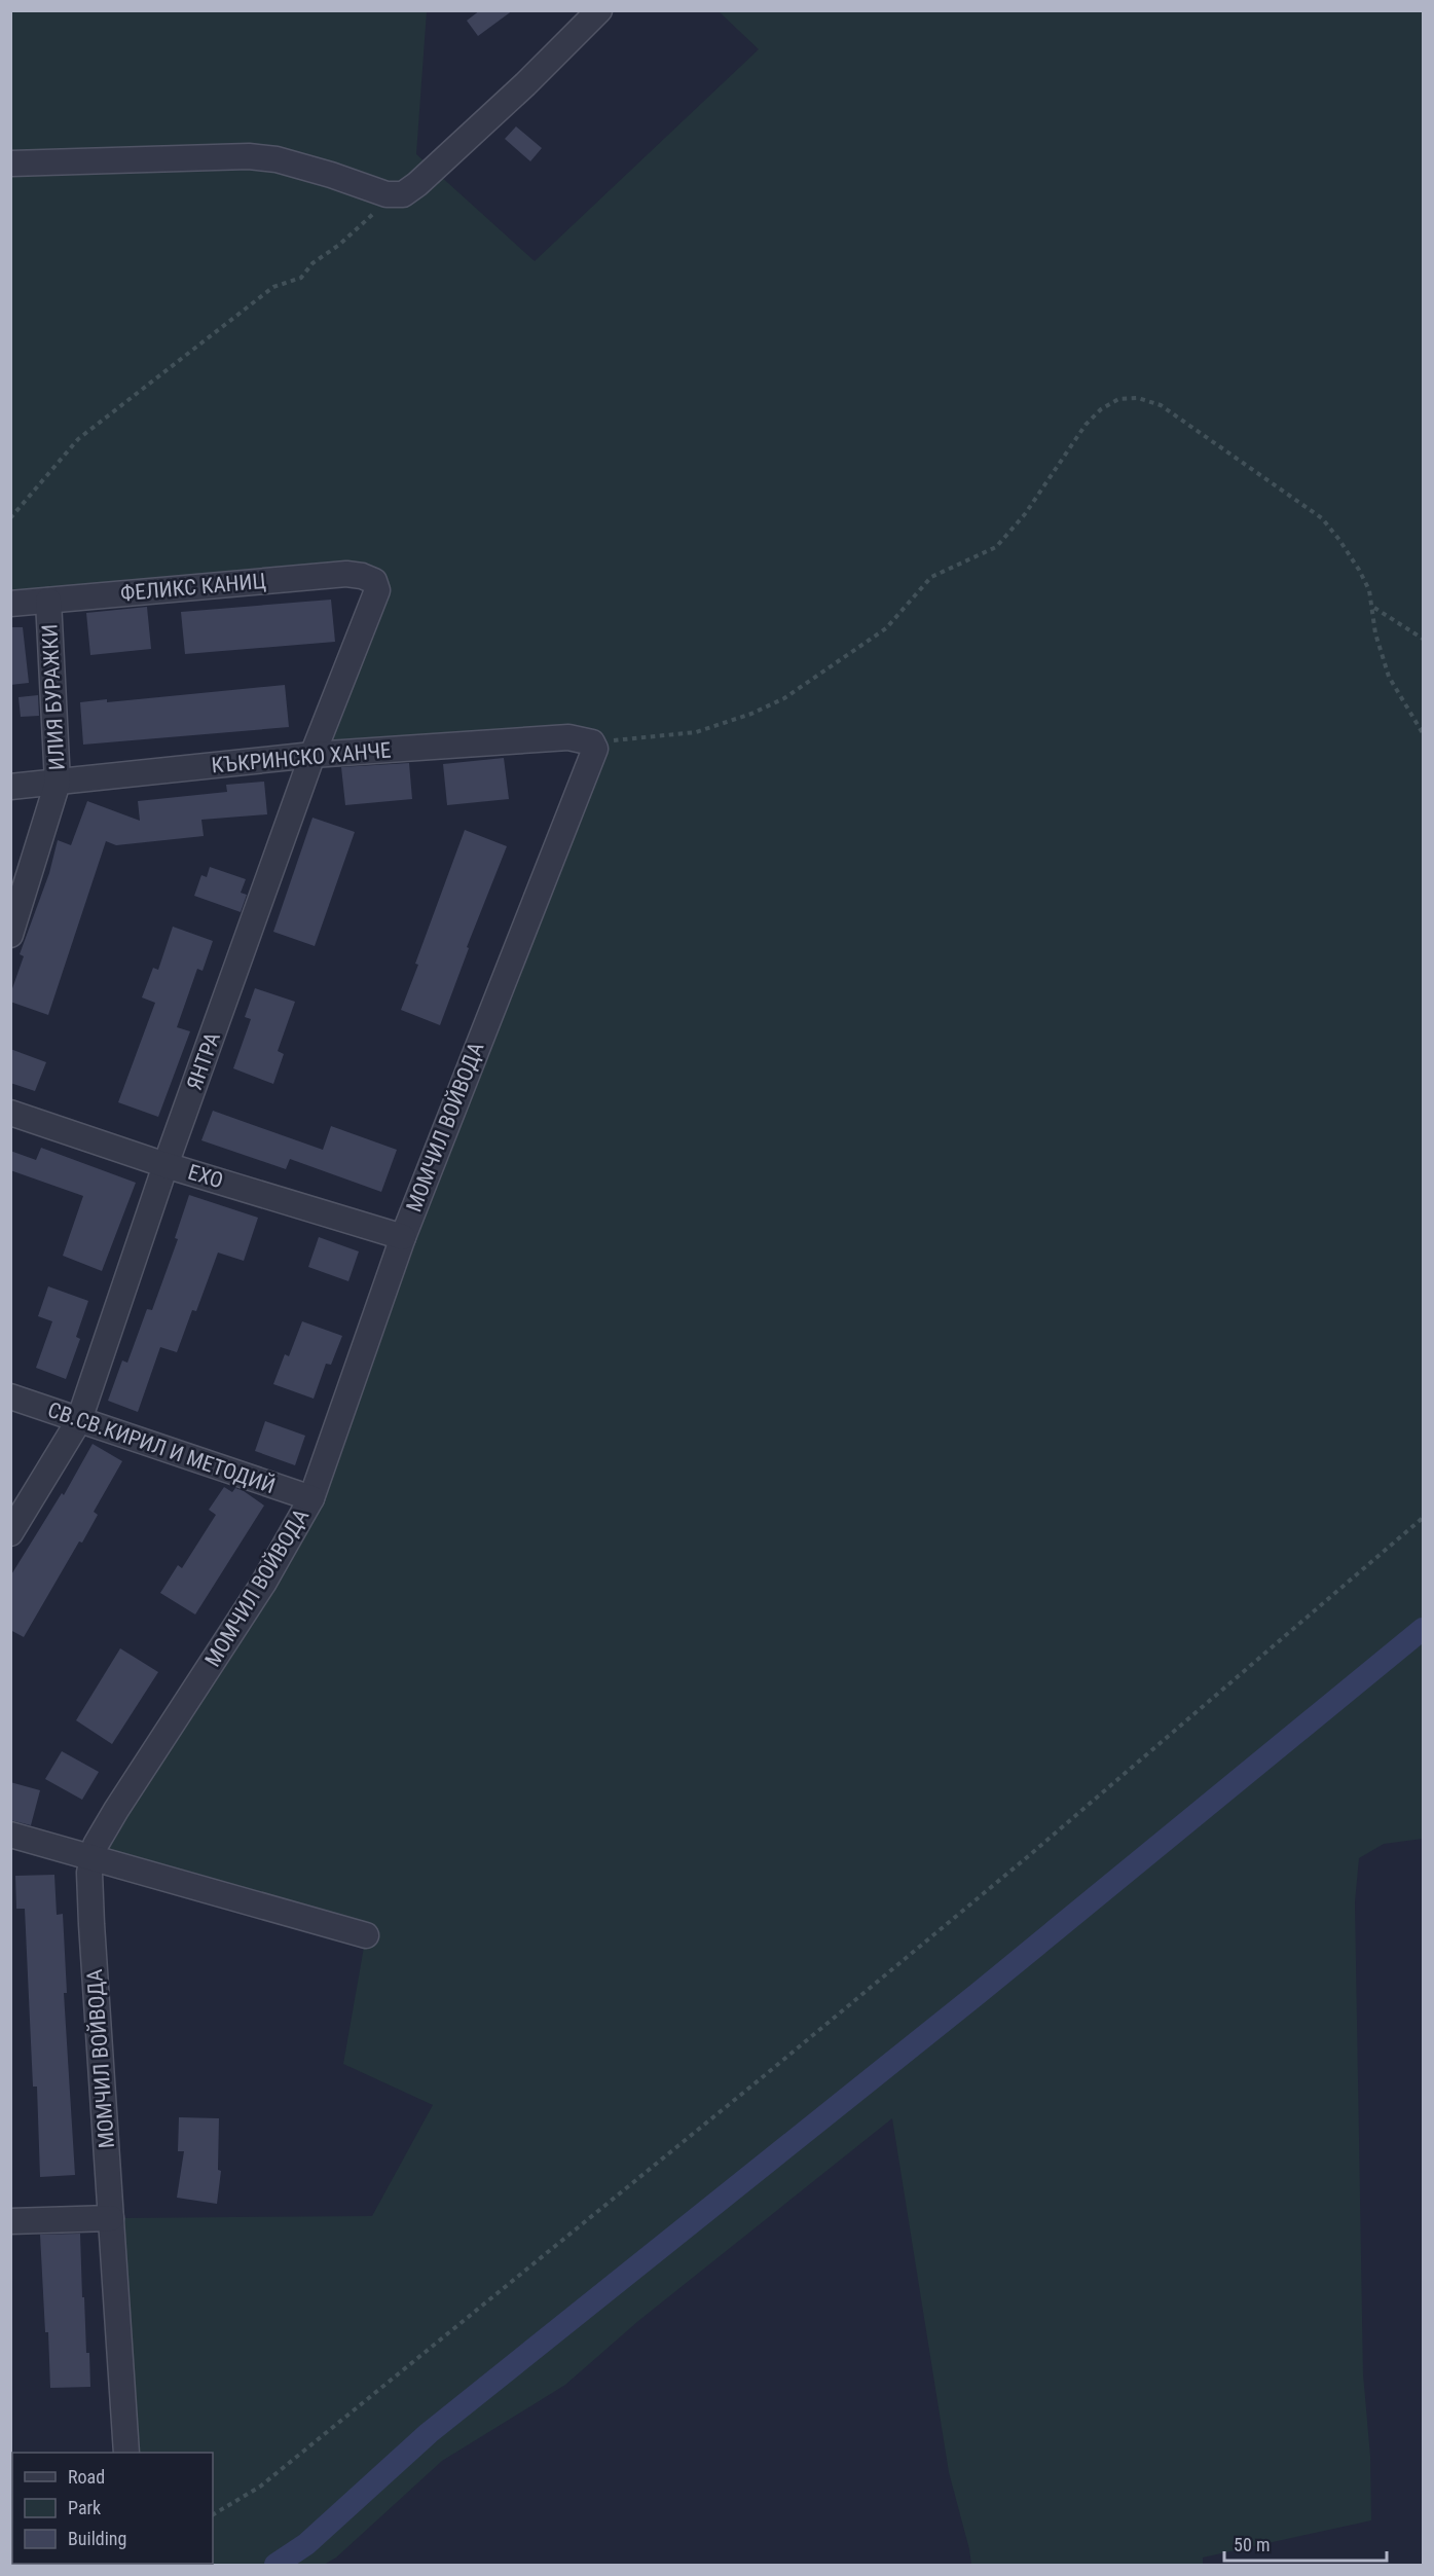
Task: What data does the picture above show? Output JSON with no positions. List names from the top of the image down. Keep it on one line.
{"streets":{"street":["ФЕЛИКС КАНИЦ","ИЛИЯ БУРАЖКИ","КЪКРИНСКО ХАНЧЕ","ЯНТРА","МОМЧИЛ ВОЙВОДА","ЕХО","СВ.СВ.КИРИЛ И МЕТОДИЙ"]},"crossings":[["ФЕЛИКС КАНИЦ","ИЛИЯ БУРАЖКИ"],["ФЕЛИКС КАНИЦ","ЯНТРА"],["ИЛИЯ БУРАЖКИ","КЪКРИНСКО ХАНЧЕ"],["КЪКРИНСКО ХАНЧЕ","ЯНТРА"],["КЪКРИНСКО ХАНЧЕ","МОМЧИЛ ВОЙВОДА"],["ЯНТРА","ЕХО"],["ЯНТРА","СВ.СВ.КИРИЛ И МЕТОДИЙ"],["МОМЧИЛ ВОЙВОДА","ЕХО"],["МОМЧИЛ ВОЙВОДА","СВ.СВ.КИРИЛ И МЕТОДИЙ"]],"legend":["Road","Park","Building"],"scale_bar":"50 m"}
